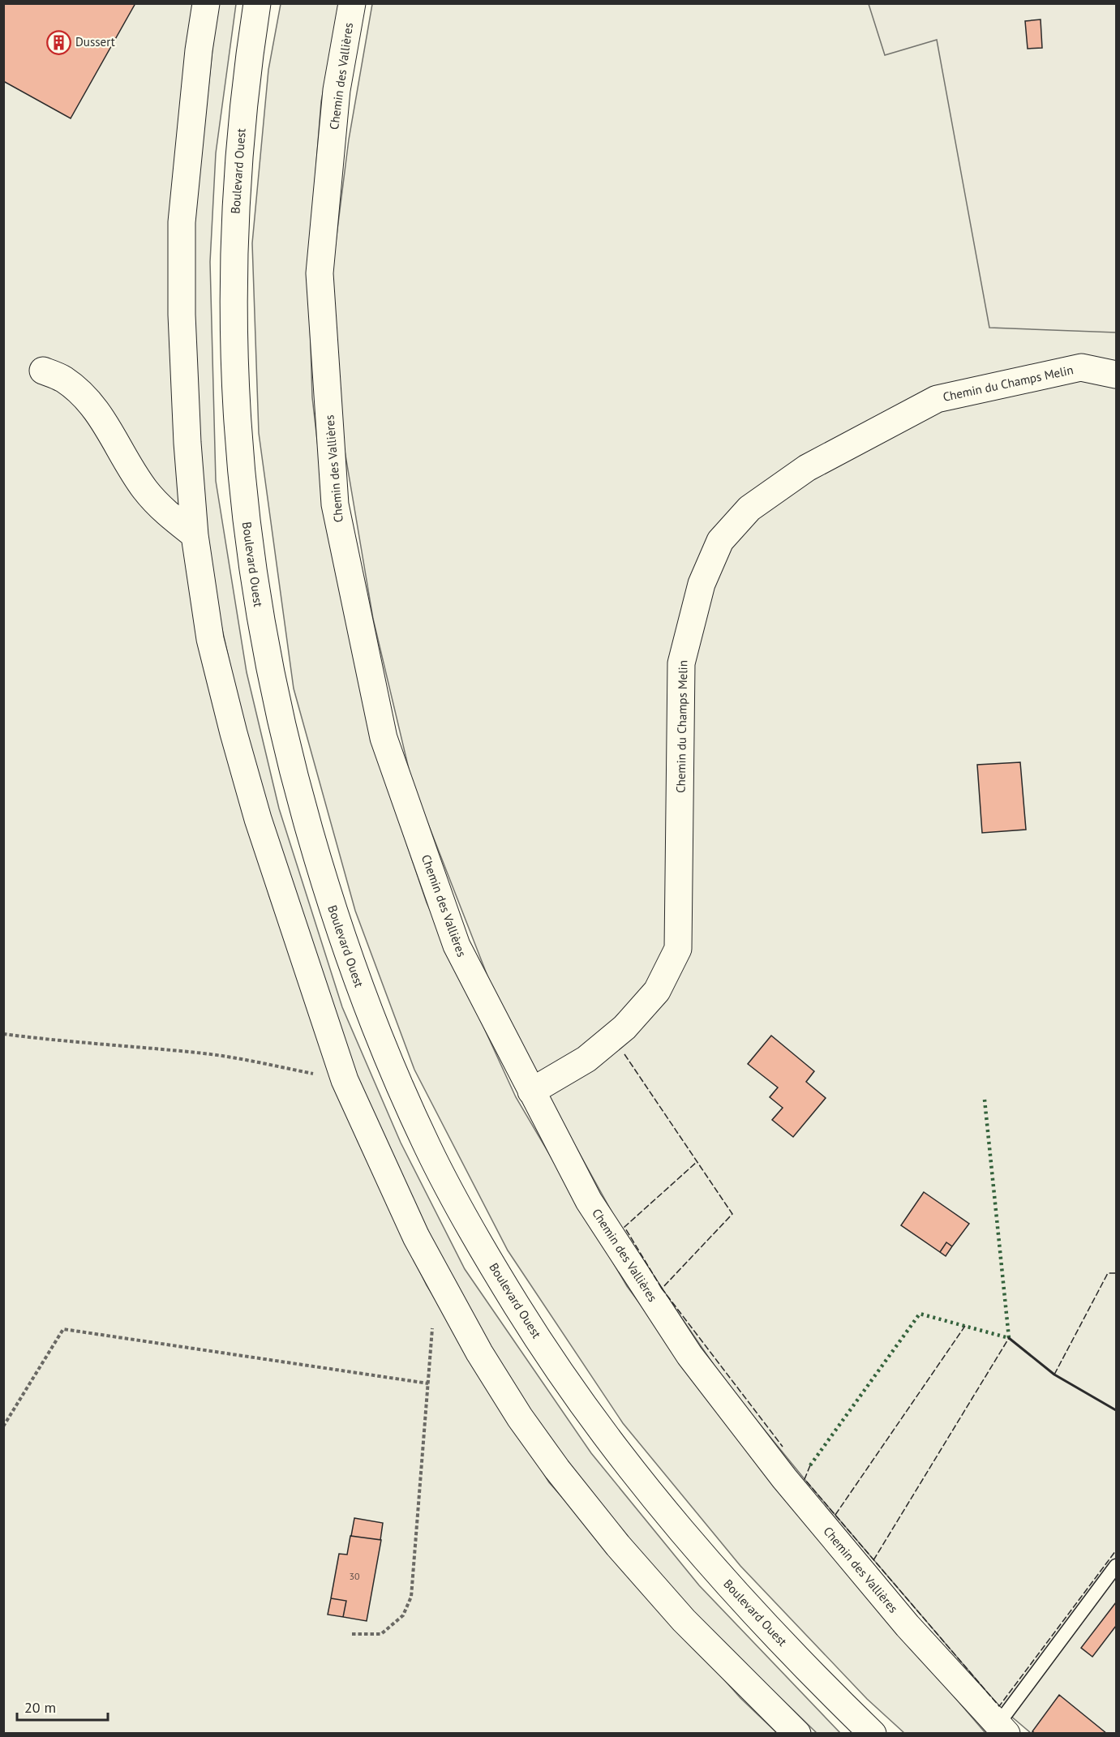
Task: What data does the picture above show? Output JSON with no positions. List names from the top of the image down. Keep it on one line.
{"streets":{"street":["Chemin des Vallières","Boulevard Ouest","Chemin du Champs Melin"]},"crossings":[["Chemin des Vallières","Chemin du Champs Melin"]],"places":{"building":["Dussert"]},"house_numbers":["30"],"scale_bar":"20 m"}
